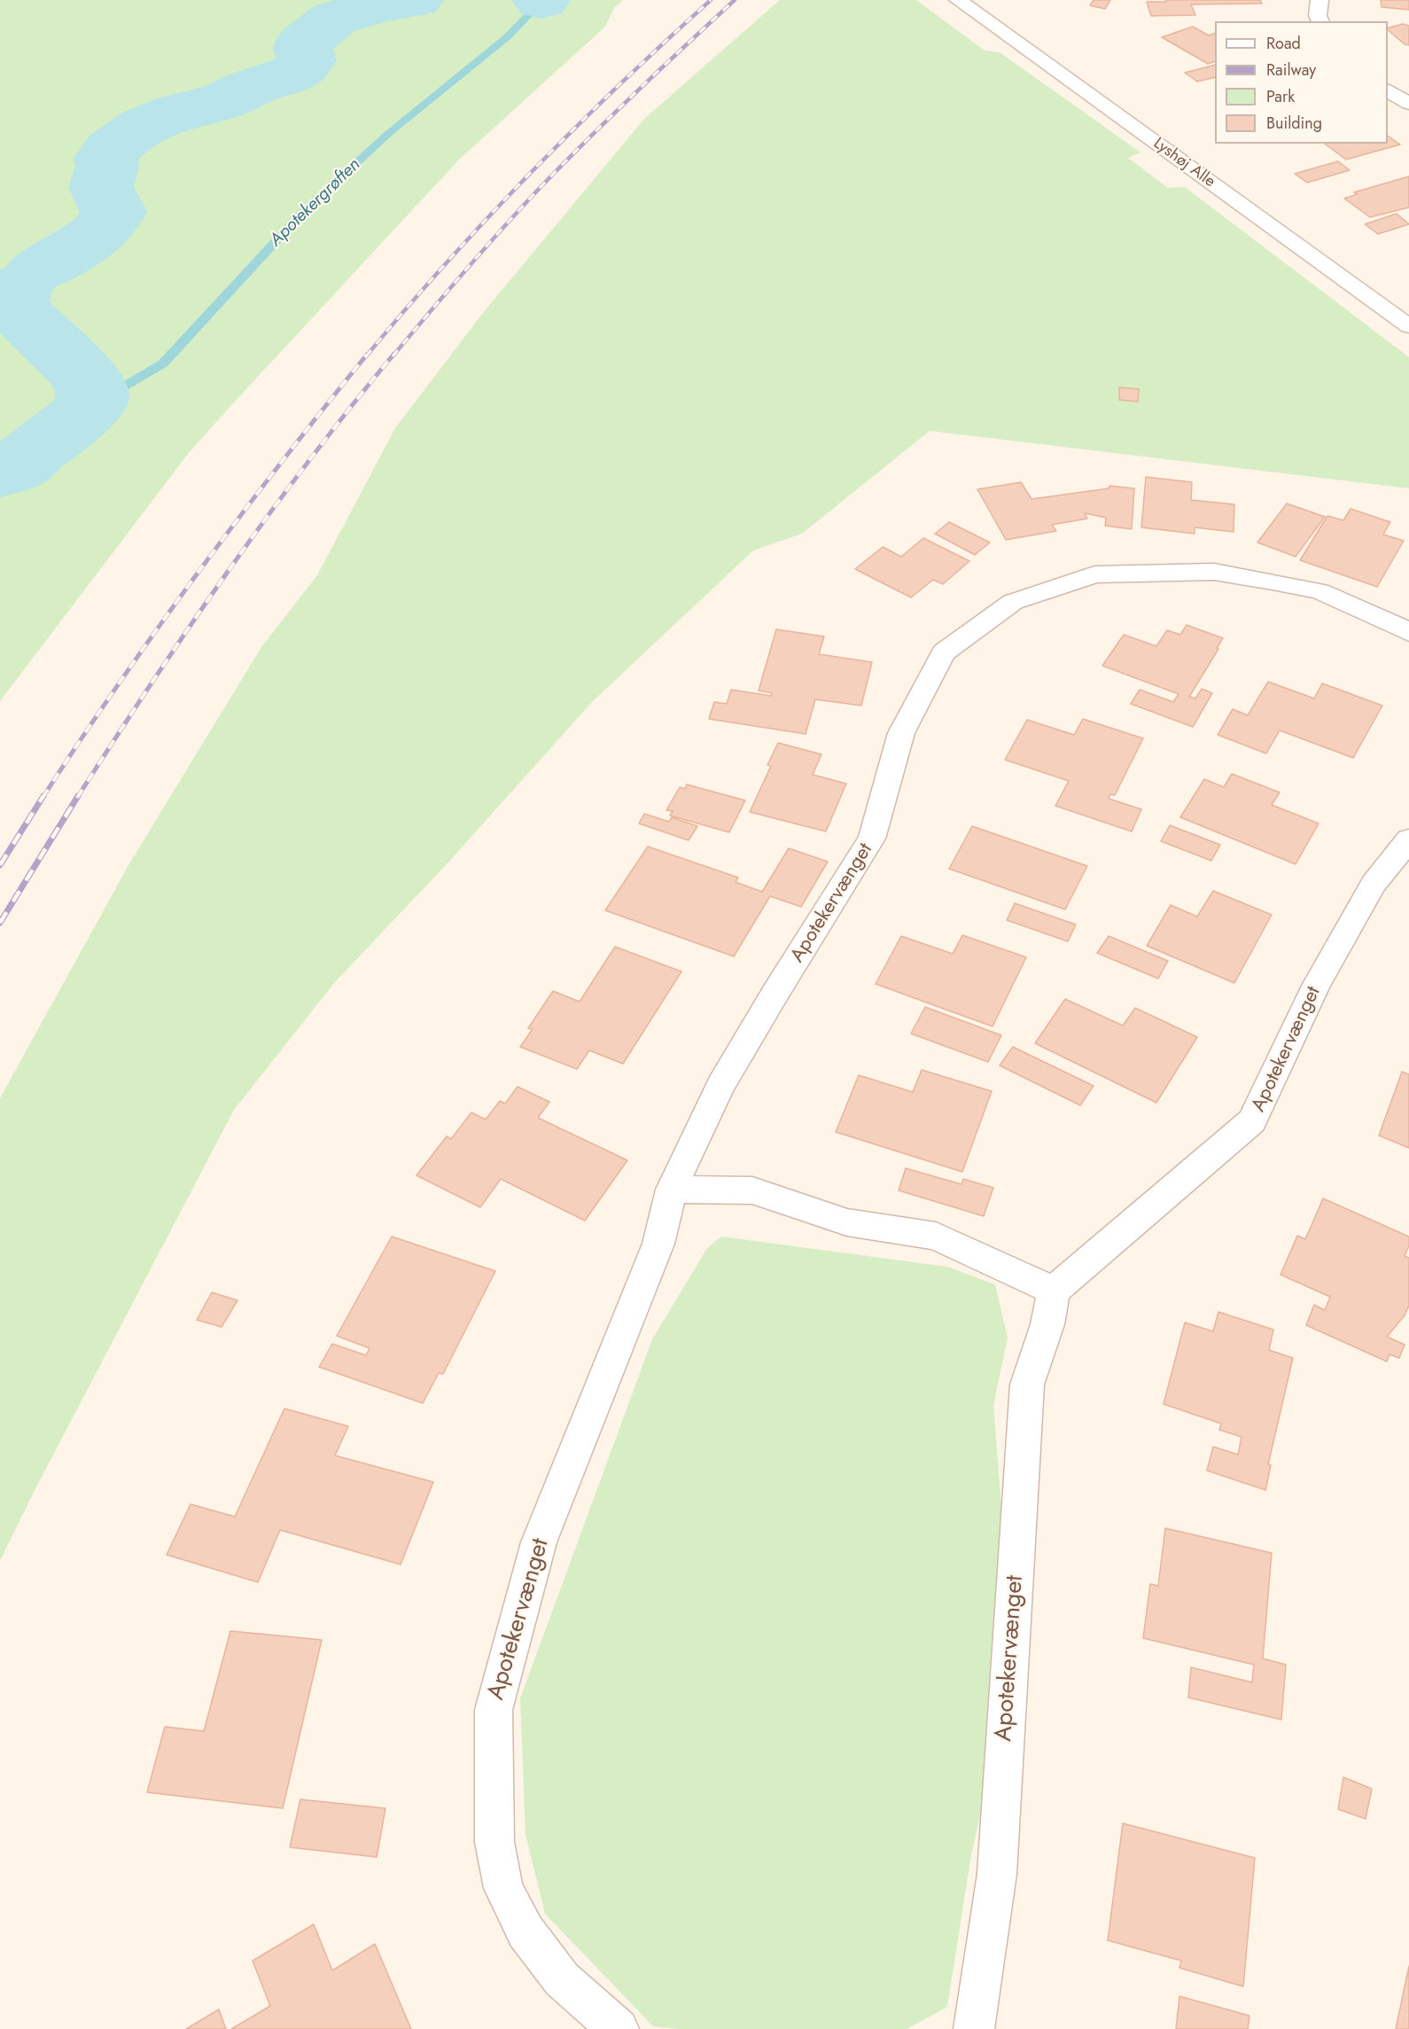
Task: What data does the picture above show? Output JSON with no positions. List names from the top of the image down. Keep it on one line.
{"streets":{"street":["Lyshøj Alle","Apotekervænget"]},"water":["Apotekergrøften"],"legend":["Road","Railway","Park","Building"]}
